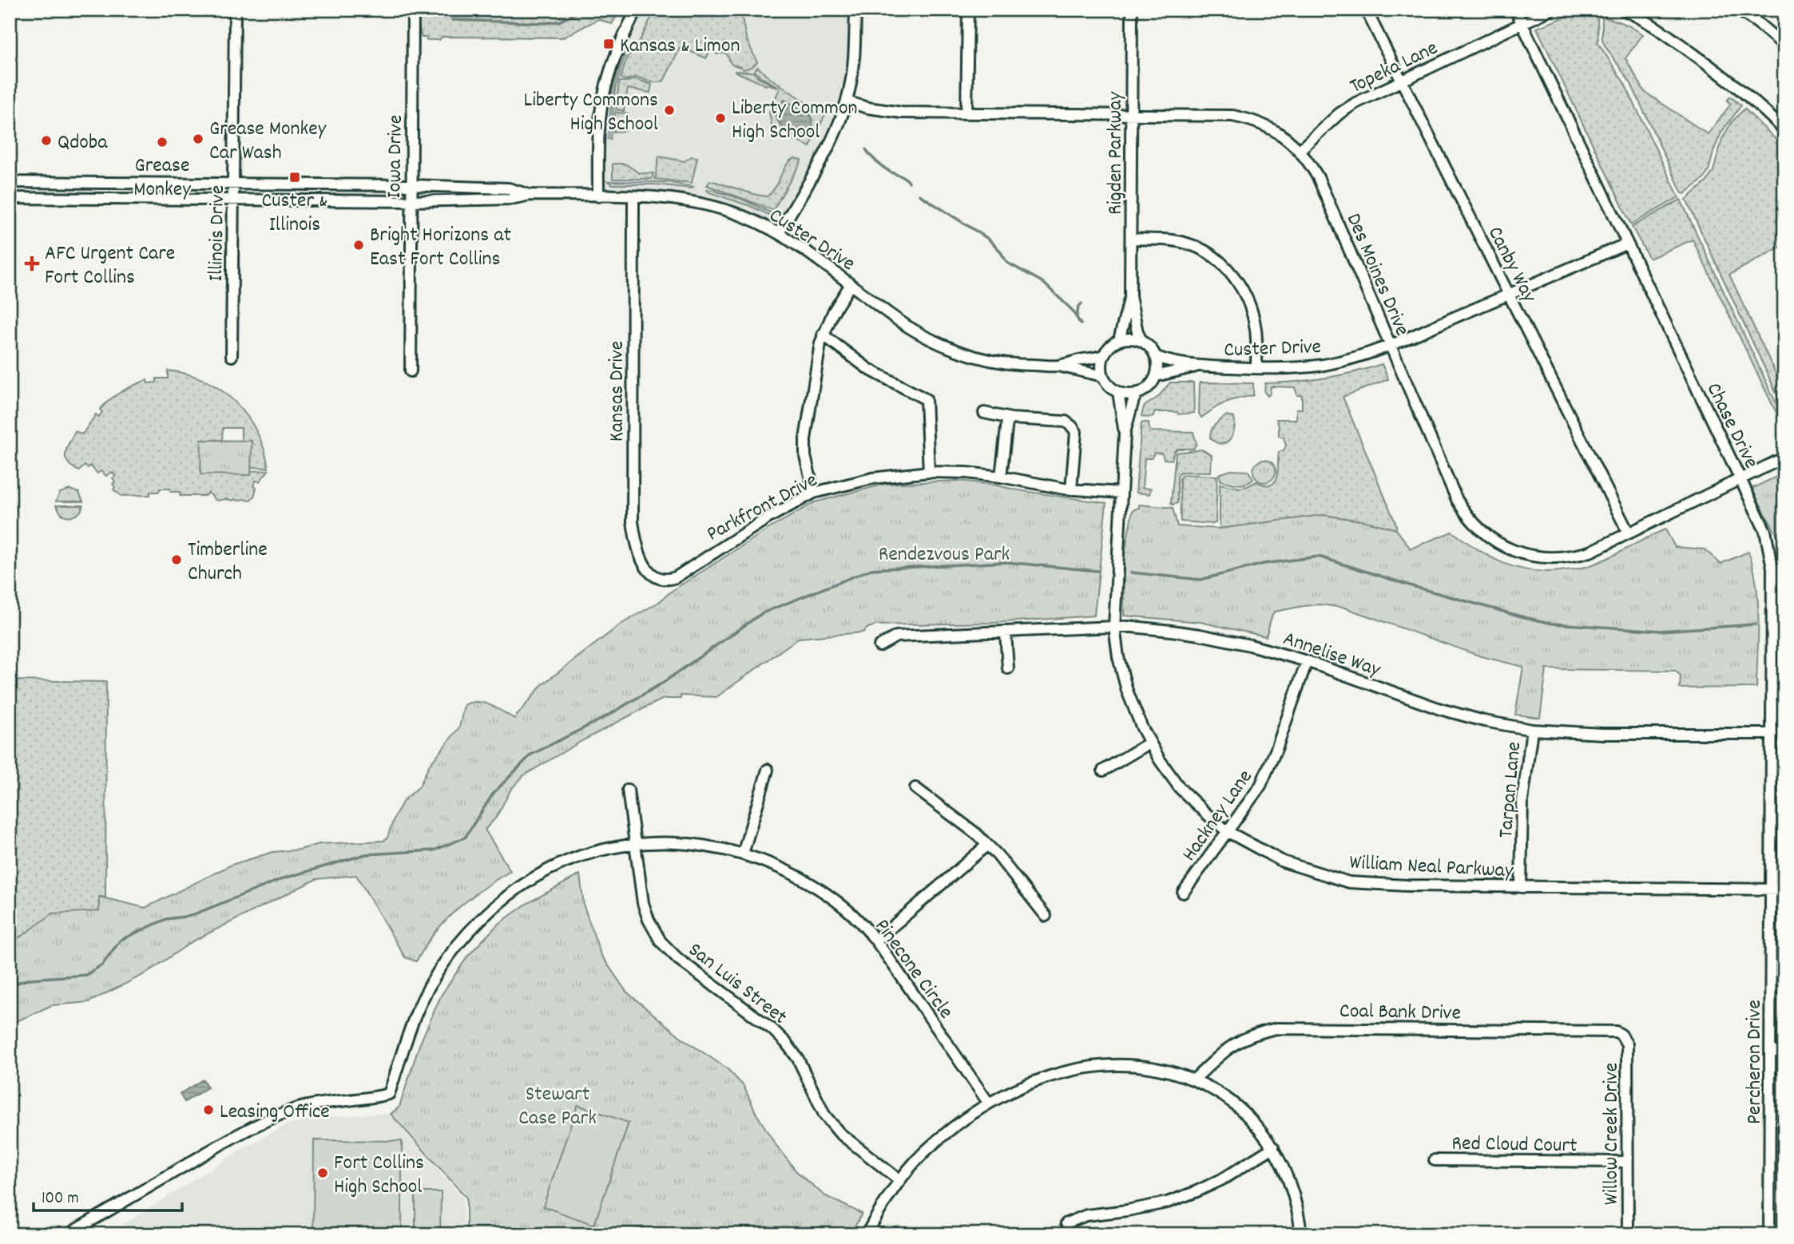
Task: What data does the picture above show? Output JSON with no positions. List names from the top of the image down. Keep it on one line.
{"streets":{"street":["Topeka Lane","Rigden Parkway","Iowa Drive","Illinois Drive","Custer Drive","Canby Way","Des Moines Drive","Kansas Drive","Chase Drive","Parkfront Drive","Annelise Way","Tarpan Lane","Hackney Lane","William Neal Parkway","Pinecone Circle","San Luis Street","Coal Bank Drive","Percheron Drive","Willow Creek Drive","Red Cloud Court"]},"crossings":[["Topeka Lane","Canby Way"],["Topeka Lane","Des Moines Drive"],["Topeka Lane","Chase Drive"],["Rigden Parkway","Custer Drive"],["Rigden Parkway","Des Moines Drive"],["Iowa Drive","Custer Drive"],["Illinois Drive","Custer Drive"],["Custer Drive","Canby Way"],["Custer Drive","Des Moines Drive"],["Custer Drive","Kansas Drive"],["Custer Drive","Chase Drive"],["Canby Way","Des Moines Drive"],["Des Moines Drive","Chase Drive"],["Kansas Drive","Parkfront Drive"],["Chase Drive","Annelise Way"],["Chase Drive","William Neal Parkway"],["Chase Drive","Percheron Drive"],["Annelise Way","Tarpan Lane"],["Annelise Way","Hackney Lane"],["Annelise Way","William Neal Parkway"],["Tarpan Lane","William Neal Parkway"],["Hackney Lane","William Neal Parkway"],["William Neal Parkway","Percheron Drive"],["Pinecone Circle","San Luis Street"],["Coal Bank Drive","Willow Creek Drive"],["Willow Creek Drive","Red Cloud Court"]],"parks":["Rendezvous Park","Stewart Case Park"],"places":{"transit":["Kansas & Limon","Custer & Illinois"],"other":["Liberty Commons High School","Liberty Common High School","Grease Monkey Car Wash","Qdoba","Grease Monkey","Bright Horizons at East Fort Collins","Timberline Church","Leasing Office","Fort Collins High School"],"health":["AFC Urgent Care Fort Collins"]},"scale_bar":"100 m"}
